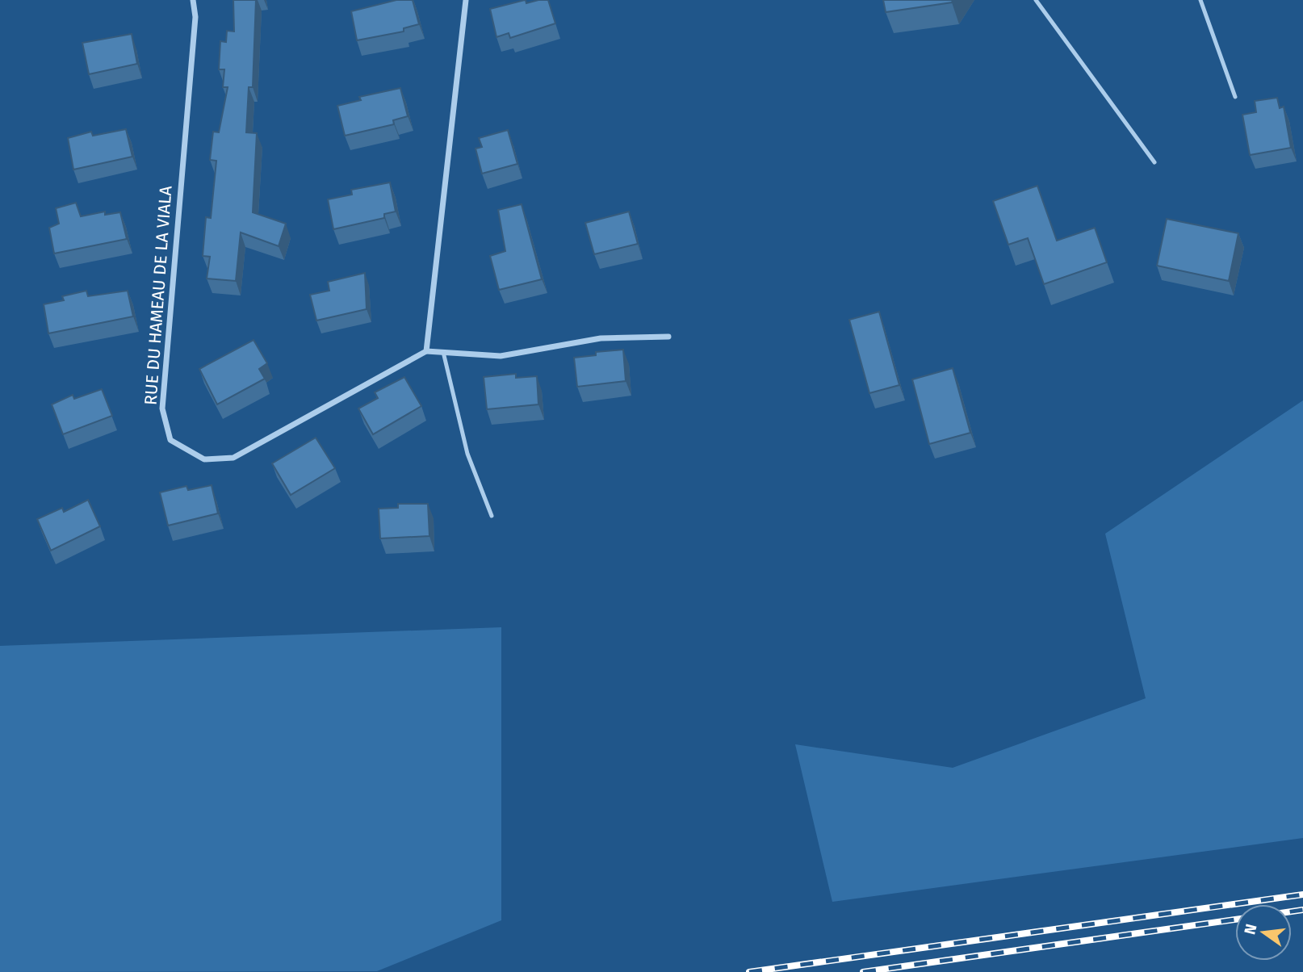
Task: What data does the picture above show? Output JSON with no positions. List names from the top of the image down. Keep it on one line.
{"streets":{"street":["RUE DU HAMEAU DE LA VIALA"]},"north":"left"}
